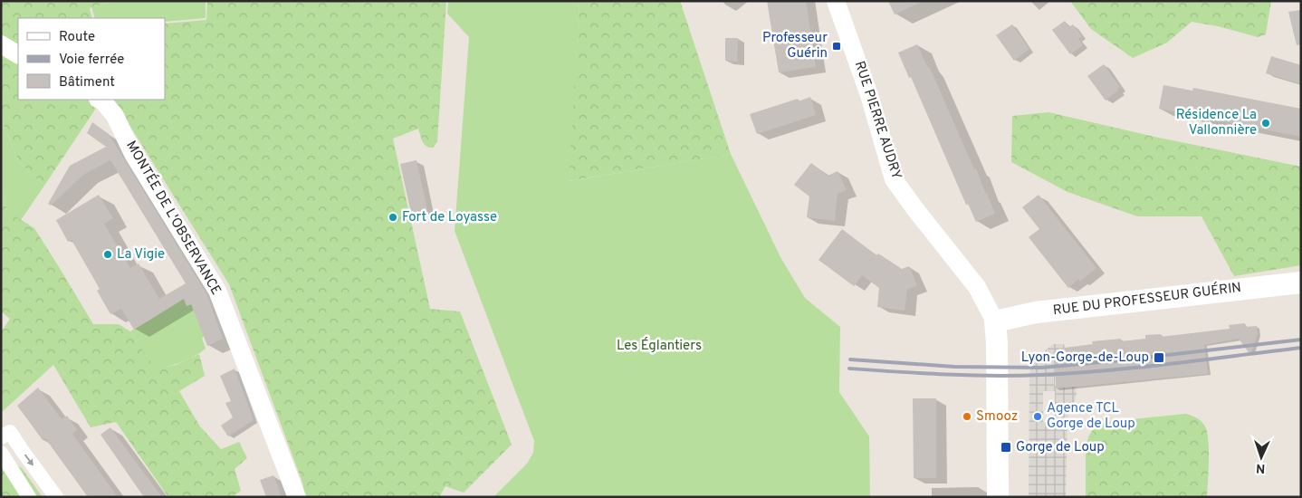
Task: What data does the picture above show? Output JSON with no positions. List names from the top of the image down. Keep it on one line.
{"streets":{"main road":["RUE DU PROFESSEUR GUÉRIN"],"street":["RUE PIERRE AUDRY","MONTÉE DE L'OBSERVANCE"]},"crossings":[["RUE PIERRE AUDRY","RUE DU PROFESSEUR GUÉRIN"]],"parks":["Les Églantiers"],"places":{"transit":["Professeur Guérin","Lyon-Gorge-de-Loup","Gorge de Loup"],"other":["Résidence La Vallonnière","Fort de Loyasse","La Vigie","Smooz","Agence TCL Gorge de Loup"]},"legend":["Route","Voie ferrée","Bâtiment"],"north":"bottom"}
